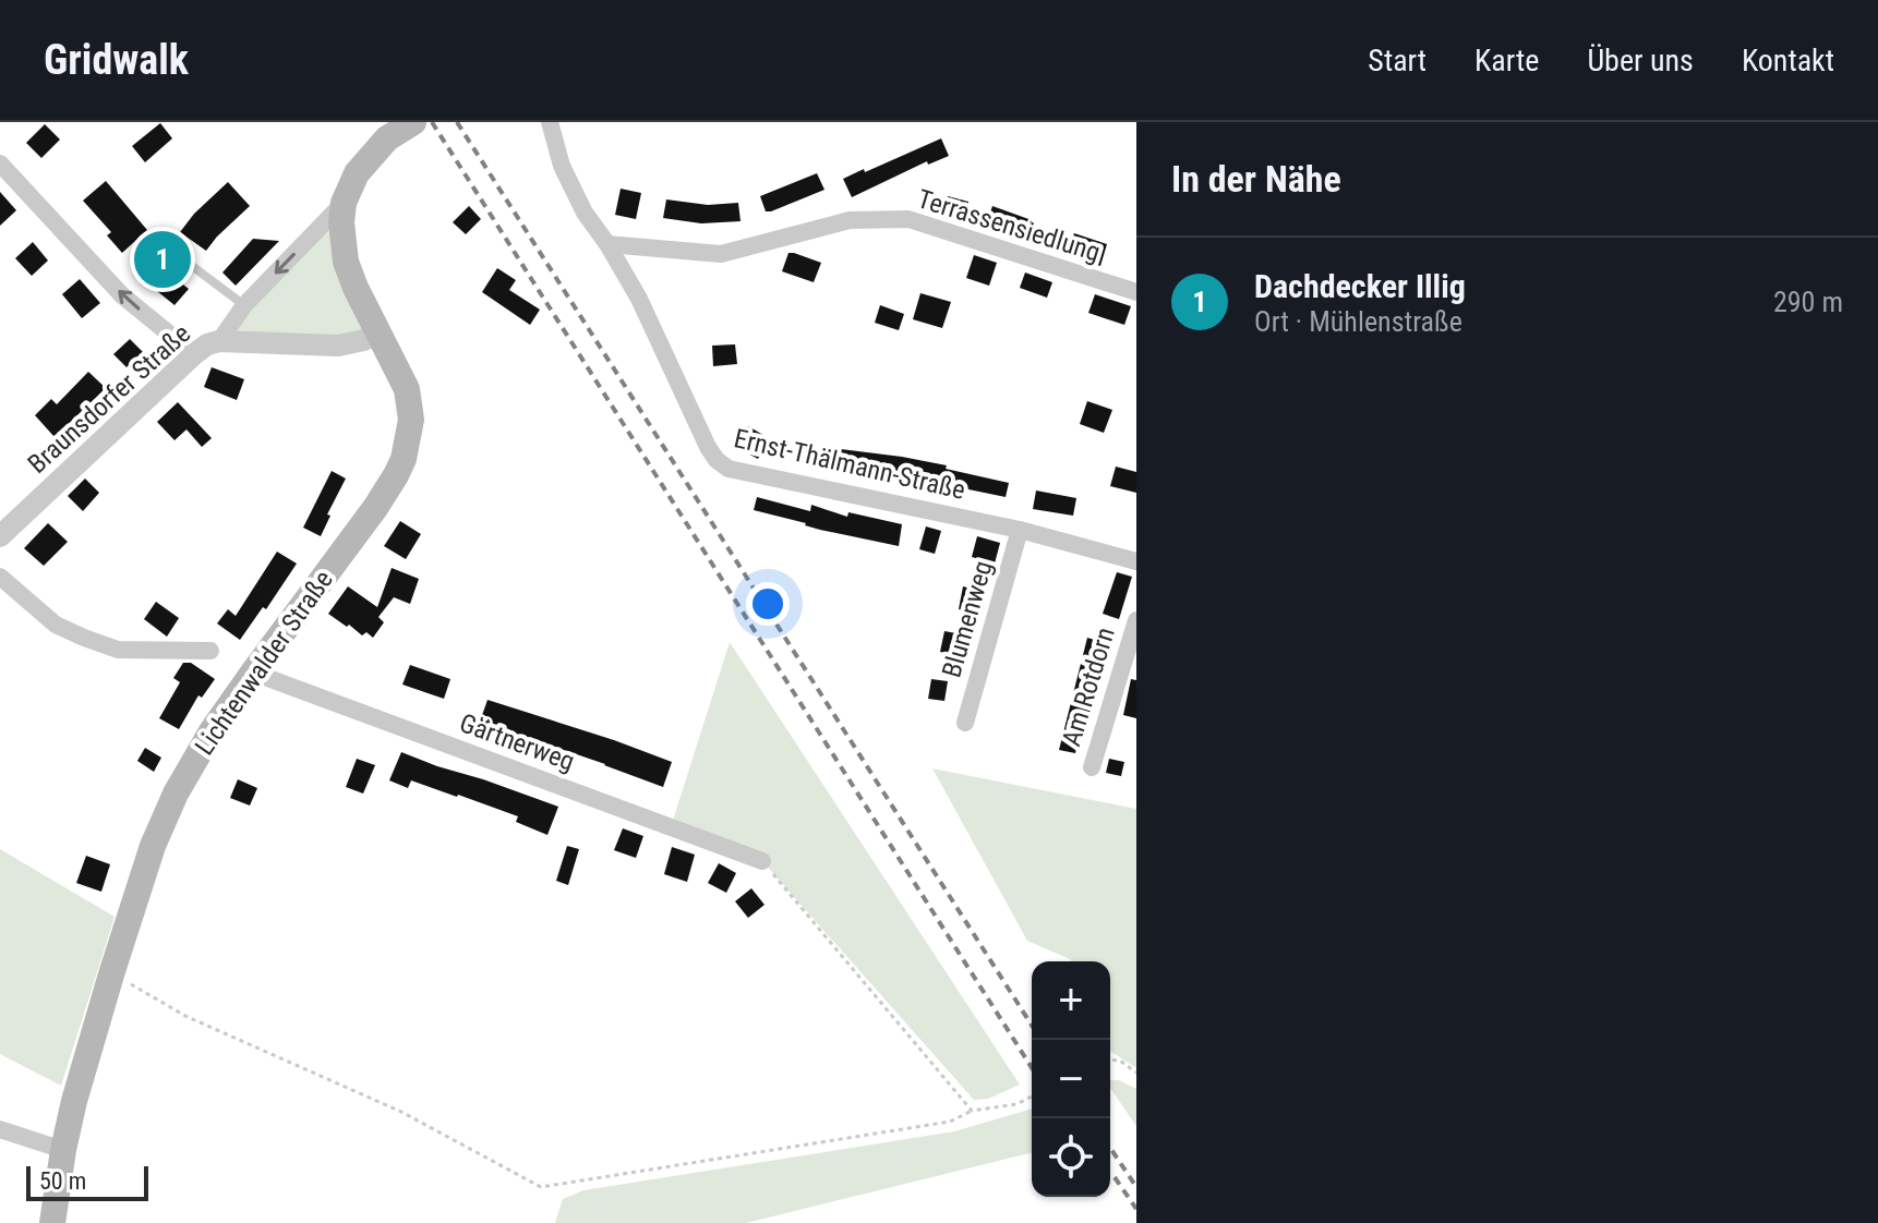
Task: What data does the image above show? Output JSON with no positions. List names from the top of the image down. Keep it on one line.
{"streets":{"main road":["Lichtenwalder Straße"],"street":["Terrassensiedlung","Braunsdorfer Straße","Ernst-Thälmann-Straße","Blumenweg","Am Rotdorn","Gärtnerweg"]},"crossings":[["Terrassensiedlung","Ernst-Thälmann-Straße"],["Braunsdorfer Straße","Lichtenwalder Straße"],["Ernst-Thälmann-Straße","Blumenweg"],["Lichtenwalder Straße","Gärtnerweg"]],"scale_bar":"50 m","page":{"header":"Gridwalk","nav":["Start","Karte","Über uns","Kontakt"],"heading":"In der Nähe","pins":"1","list":[{"mark":"1","name":"Dachdecker Illig","note":"Ort · Mühlenstraße","value":"290 m"}],"map_buttons":["+","−"],"scale":"50 m"}}
